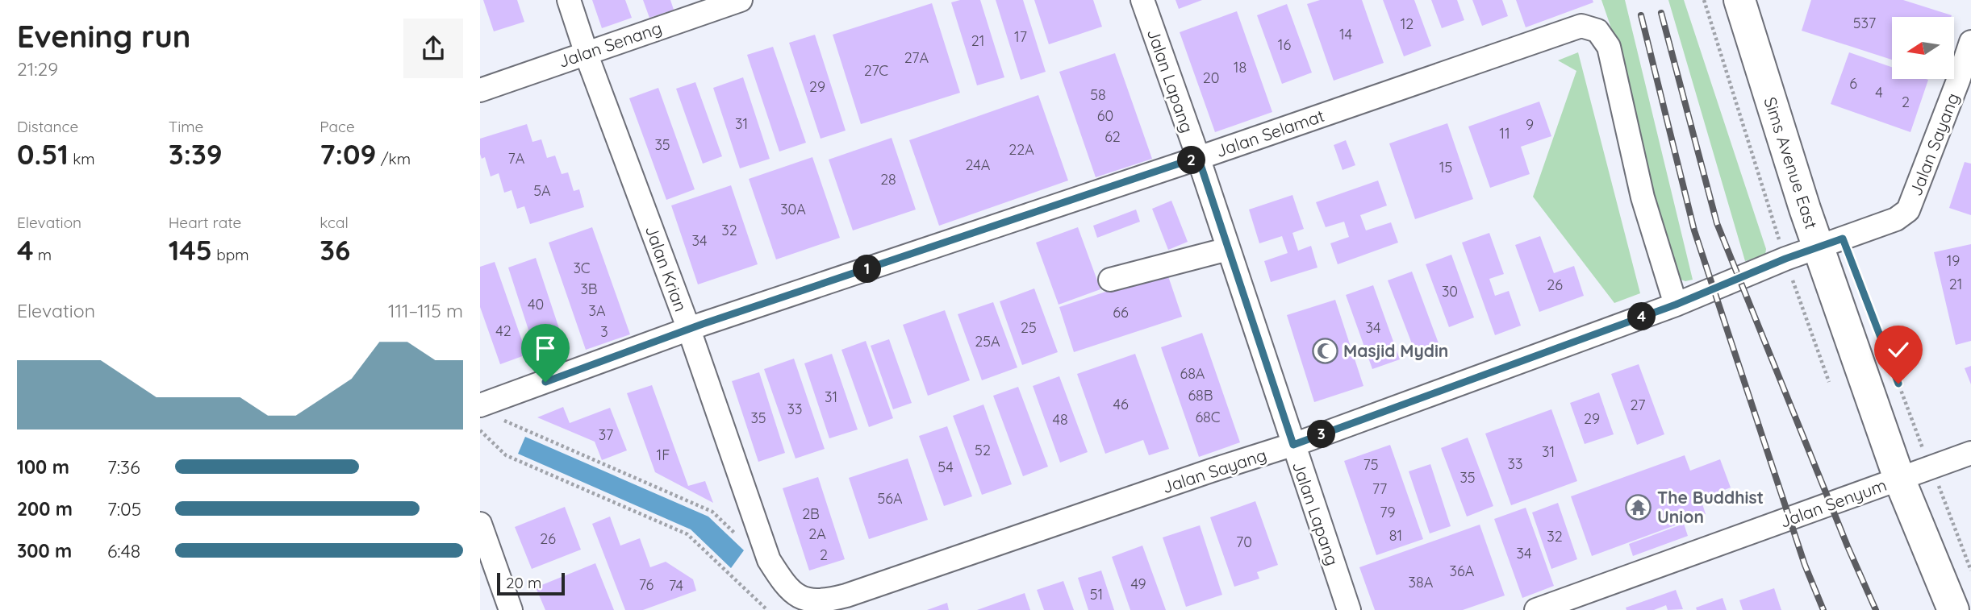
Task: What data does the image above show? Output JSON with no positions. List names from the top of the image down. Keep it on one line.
{"streets":{"main road":["Sims Avenue East"],"street":["Jalan Senang","Jalan Lapang","Jalan Selamat","Jalan Sayang","Jalan Krian","Jalan Senyum"]},"crossings":[["Jalan Senang","Jalan Krian"],["Jalan Lapang","Jalan Selamat"],["Jalan Lapang","Jalan Sayang"],["Jalan Selamat","Jalan Sayang"],["Jalan Selamat","Jalan Krian"],["Jalan Sayang","Sims Avenue East"],["Jalan Sayang","Jalan Krian"],["Sims Avenue East","Jalan Senyum"]],"places":{"mosque":["Masjid Mydin"],"temple":["The Buddhist Union"]},"house_numbers":["537","12","14","17","21","16","27A","18","27C","20","6","29","4","58","2","60","31","9","11","62","35","22A","7A","24A","15","28","5A","30A","32","34","19","3C","21","26","3B","30","40","3A","66","25","34","42","3","25A","68A","68B","31","46","27","33","68C","35","29","48","37","52","31","1F","33","75","54","35","77","56A","79","2B","2A","81","32","26","70","34","2","36A","38A","49","76","74","51"],"scale_bar":"20 m","north":"left","page":{"heading":["Evening run","21:29"],"stats":[["Distance","0.51 km"],["Time","3:39"],["Pace","7:09 /km"],["Elevation","4 m"],["Heart rate","145 bpm"],["kcal","36"]],"pins":["2","1","4","3"],"chart":["Elevation","111–115 m"],"list":[{"name":"100 m","note":"7:36"},{"name":"200 m","note":"7:05"},{"name":"300 m","note":"6:48"}],"scale":"20 m"}}
